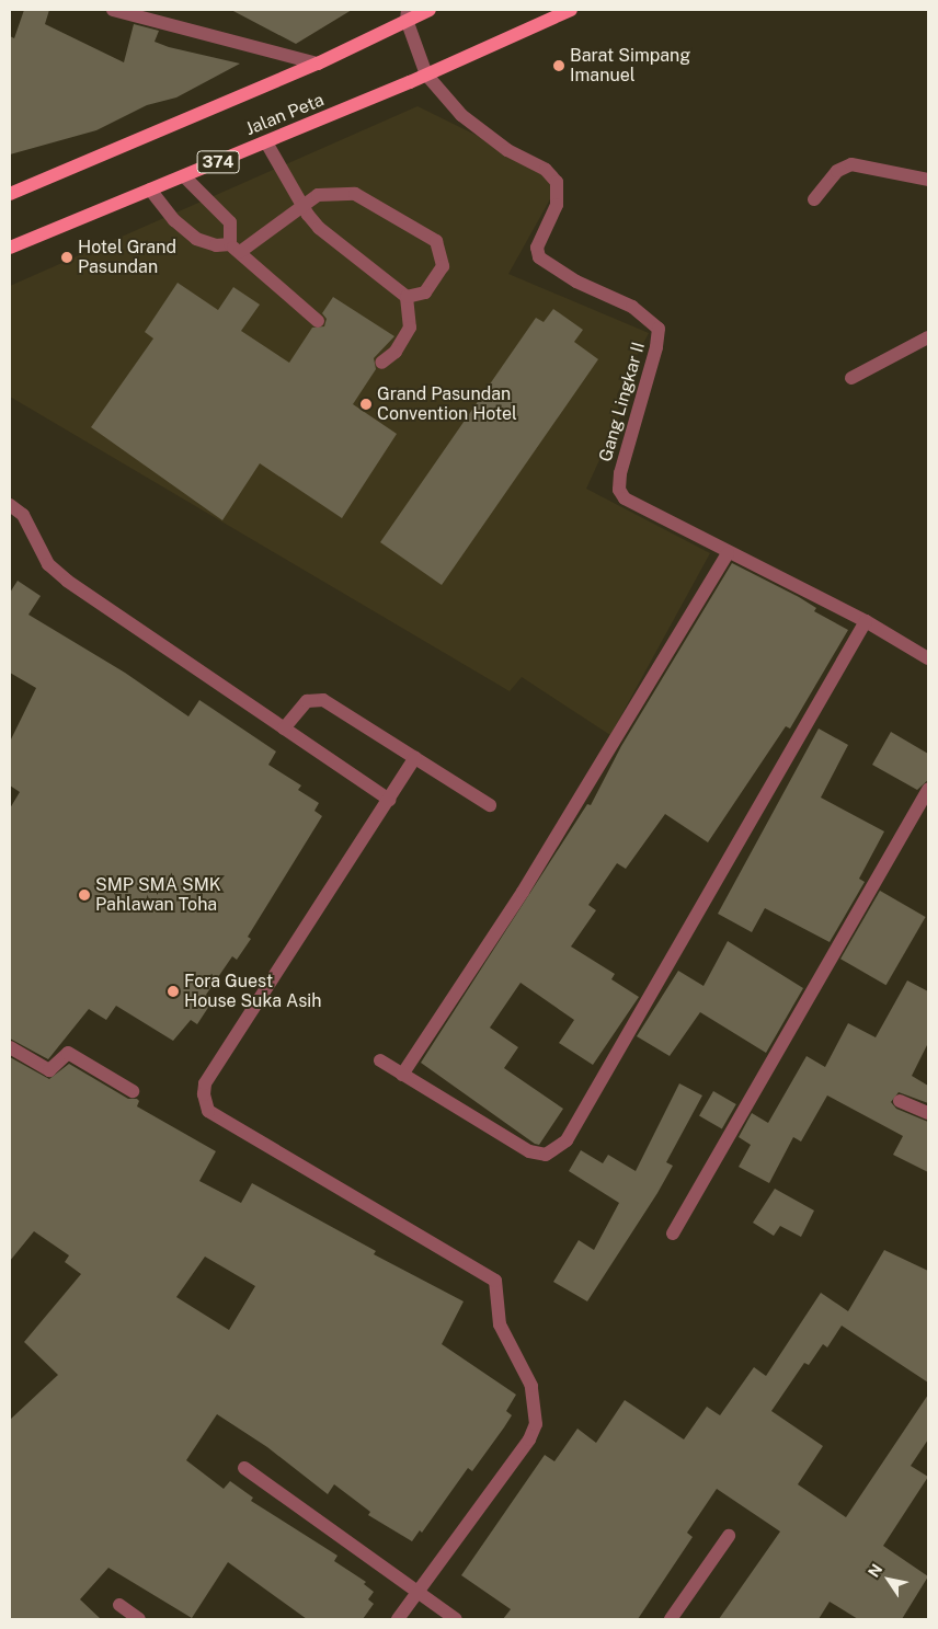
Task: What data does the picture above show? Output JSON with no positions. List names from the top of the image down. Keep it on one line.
{"streets":{"main road":["Jalan Peta","374"],"street":["Gang Lingkar II"]},"crossings":[["Jalan Peta","Gang Lingkar II"]],"places":["Barat Simpang Imanuel","Hotel Grand Pasundan","Grand Pasundan Convention Hotel","SMP SMA SMK Pahlawan Toha","Fora Guest House Suka Asih"],"north":"top left"}
